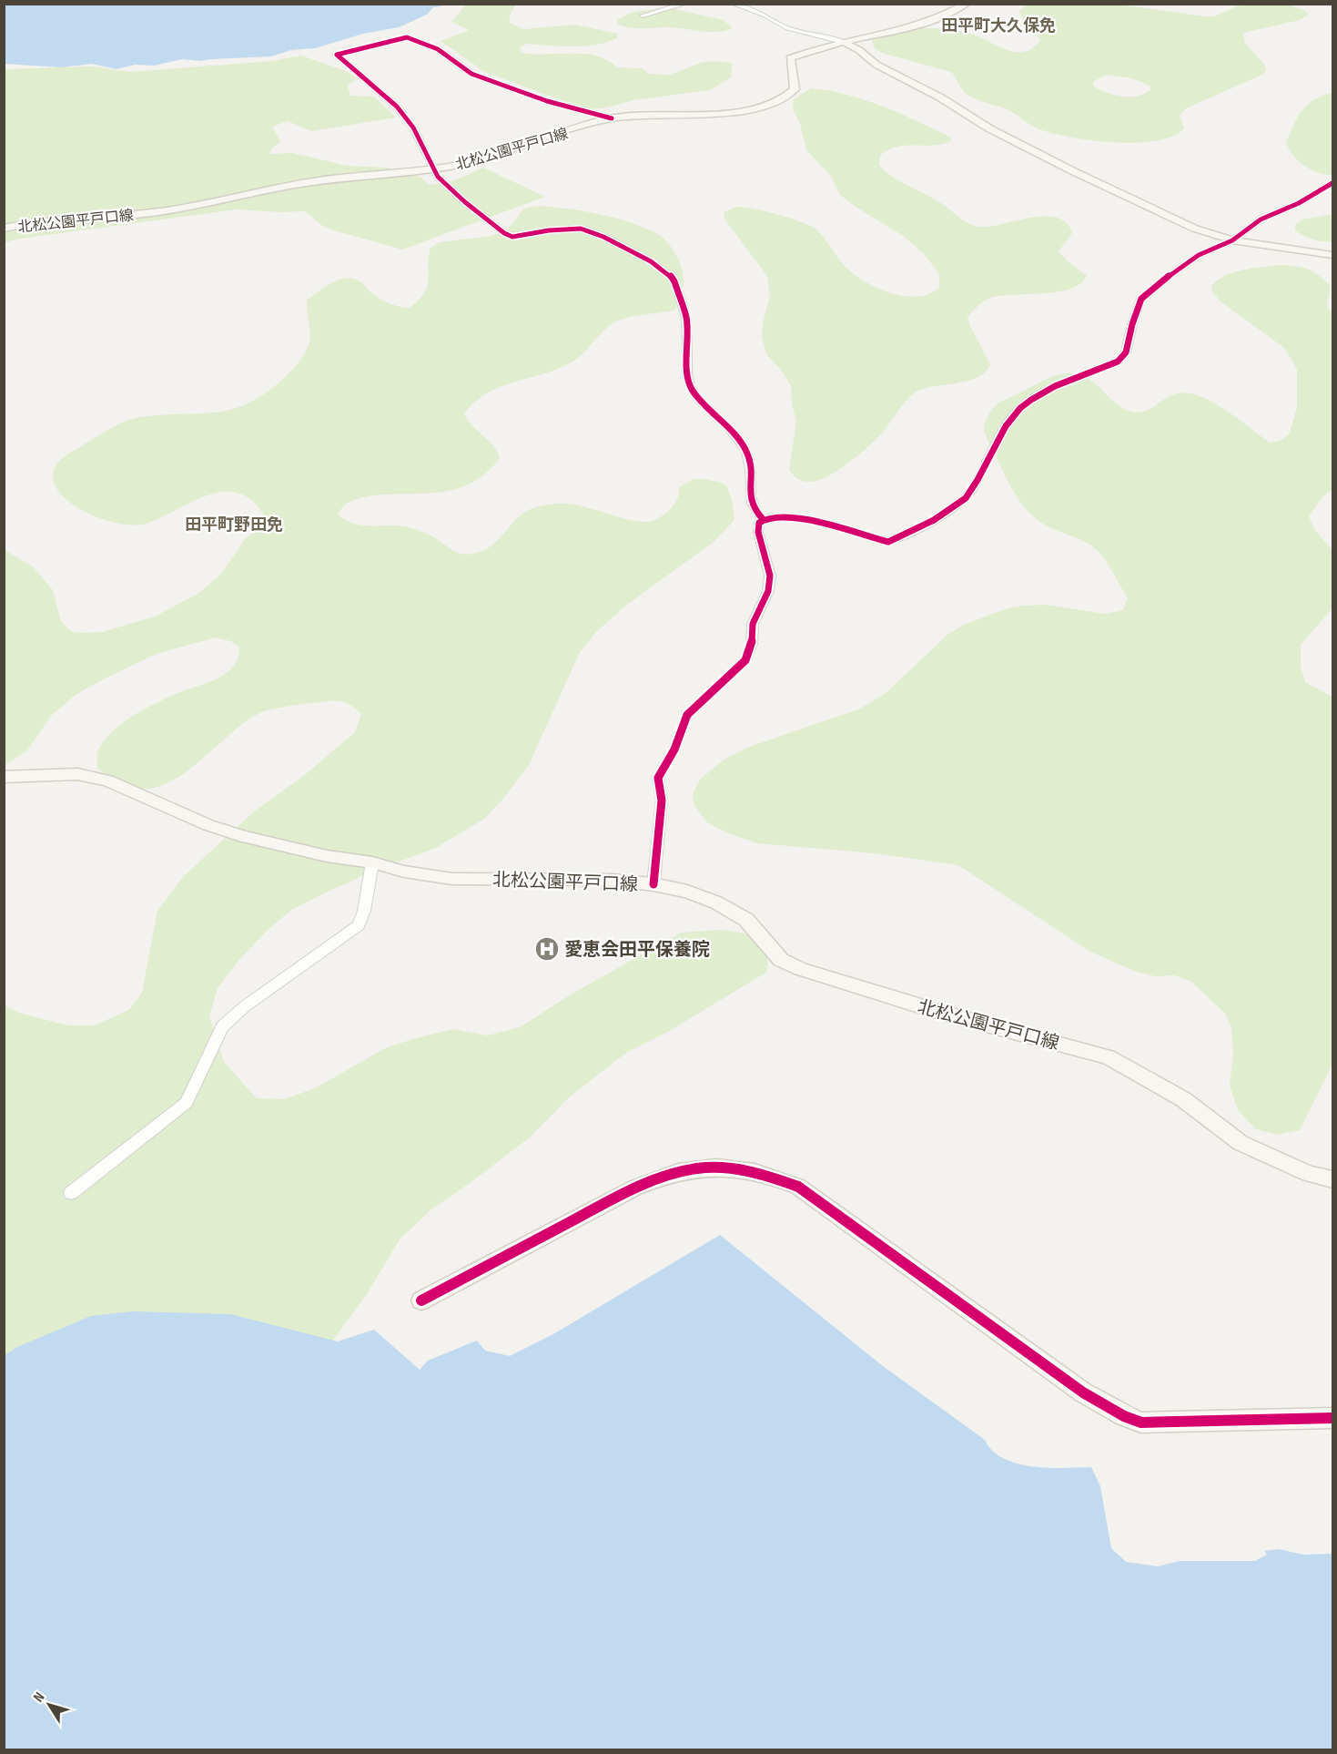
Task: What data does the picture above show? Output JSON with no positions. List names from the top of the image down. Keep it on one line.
{"streets":{"main road":["北松公園平戸口線"]},"districts":["田平町大久保免","田平町野田免"],"places":{"hospital":["愛恵会田平保養院"]},"north":"top left"}
